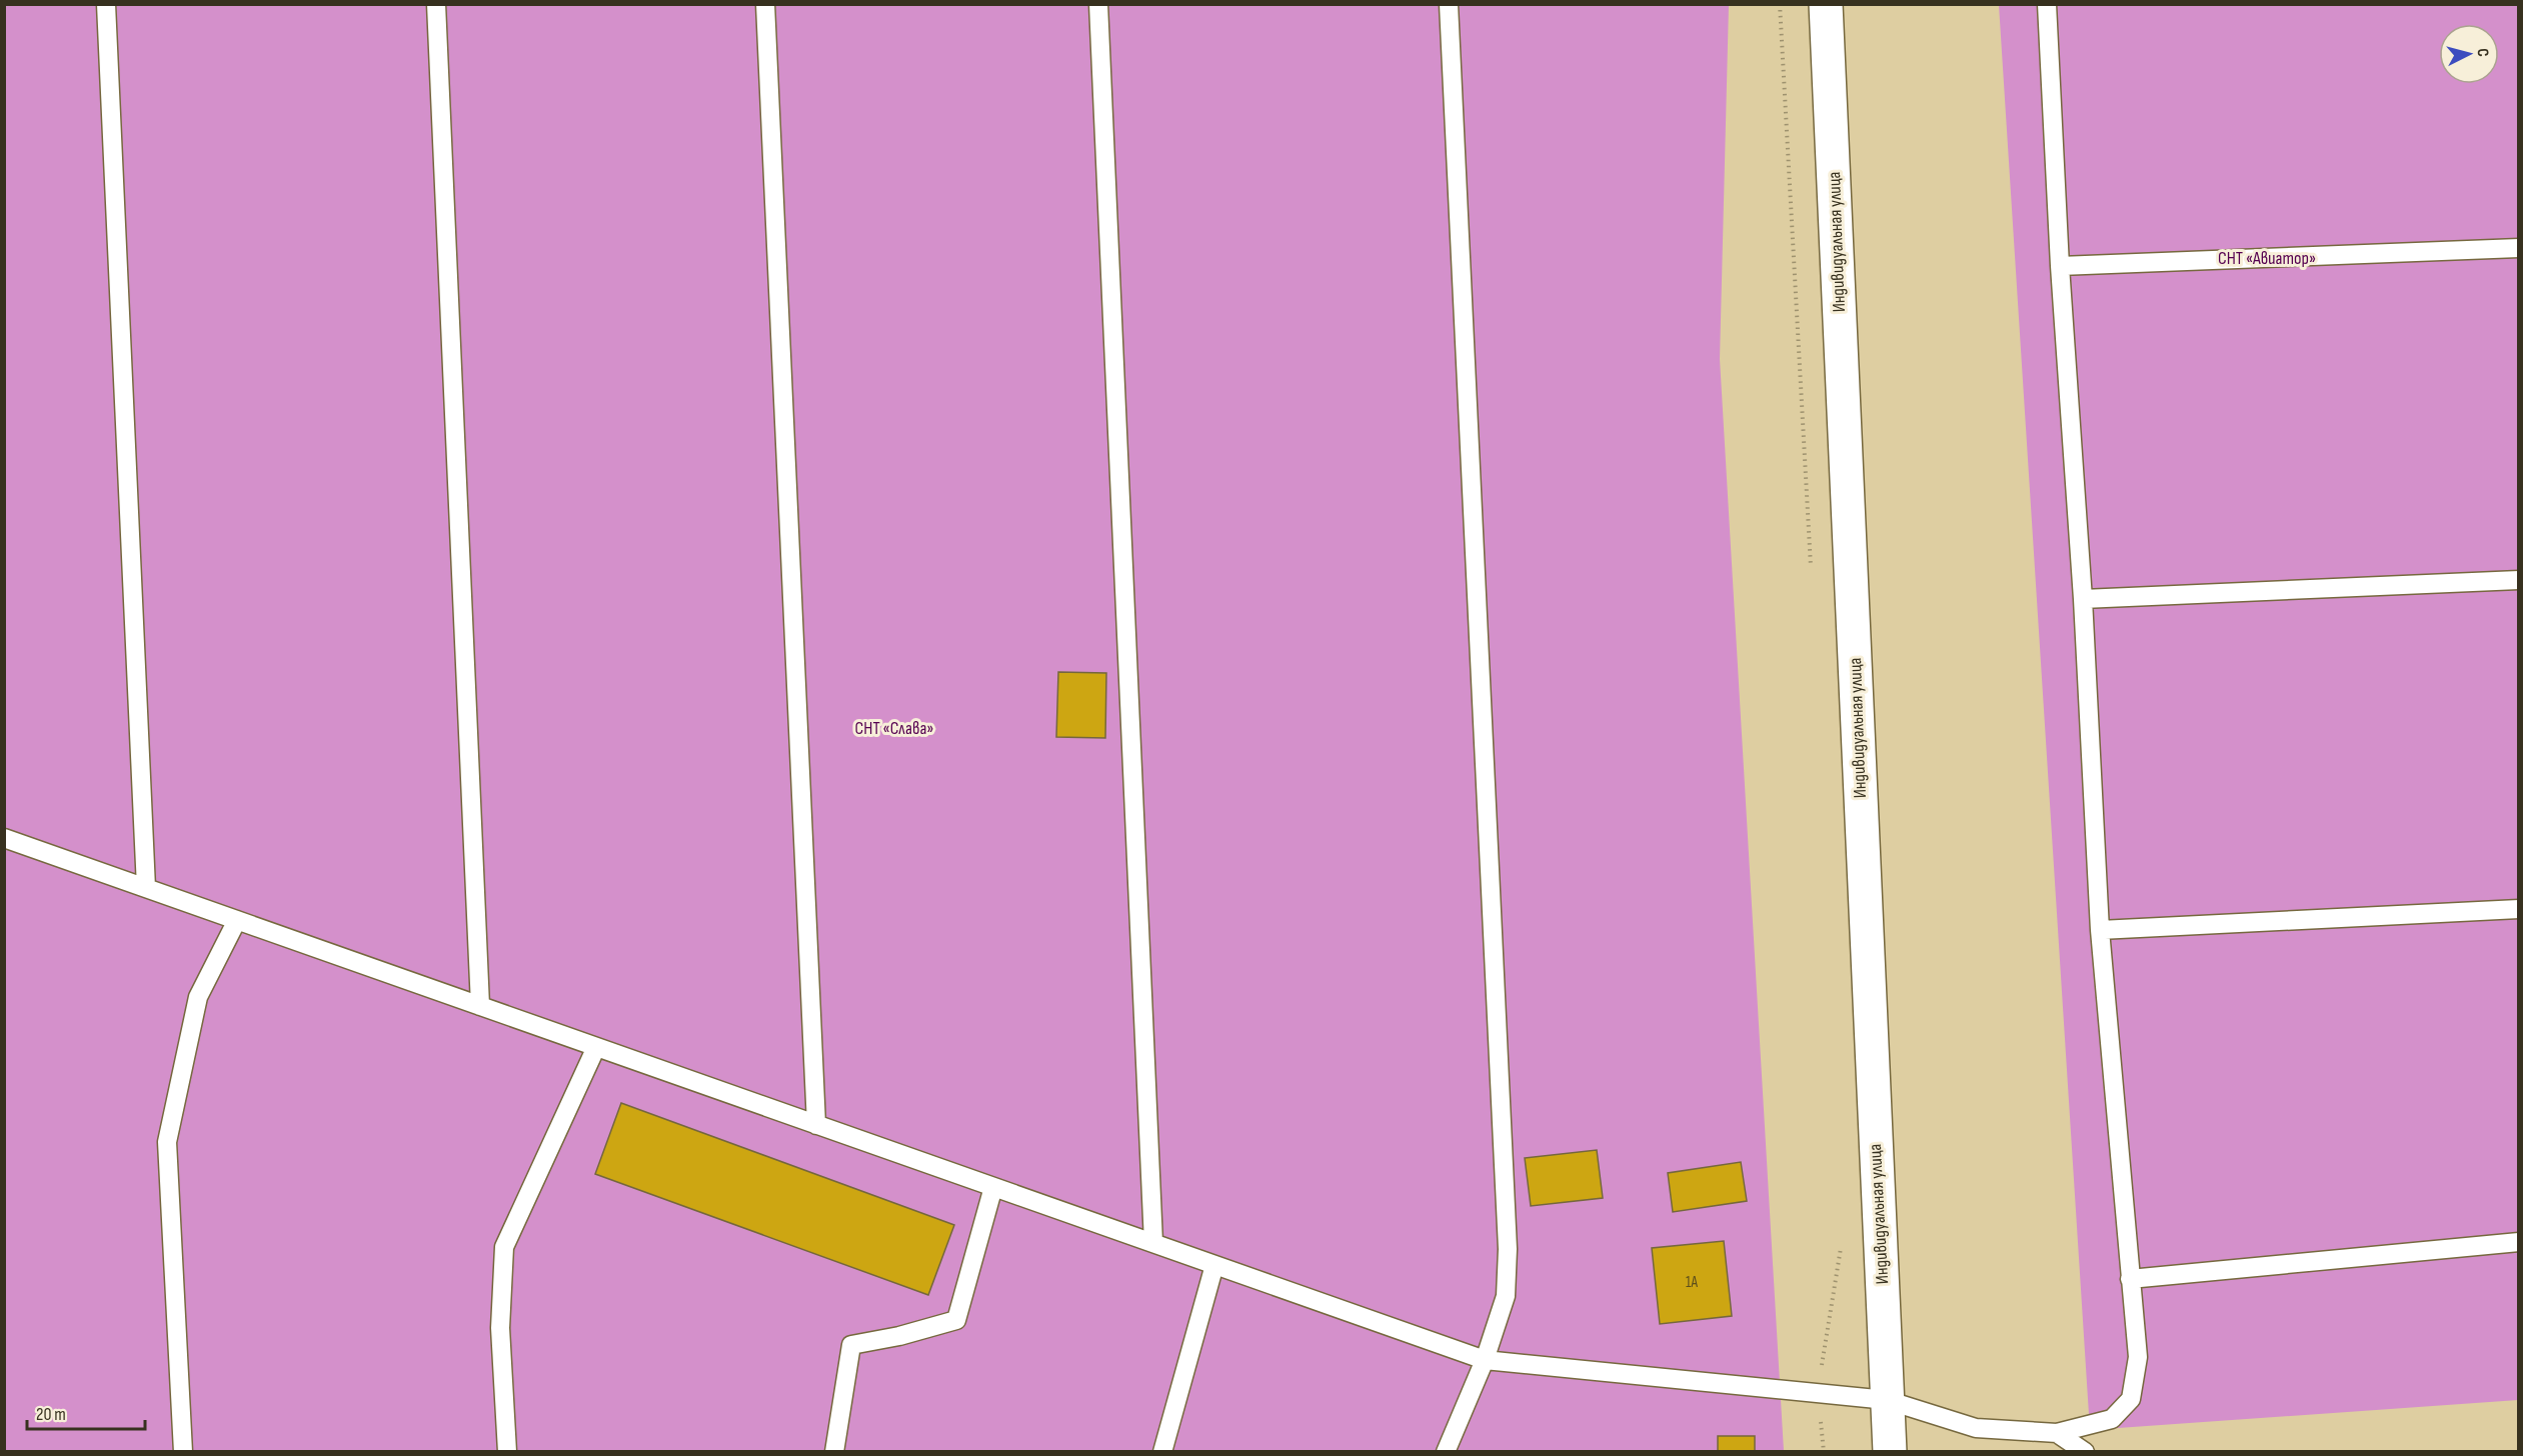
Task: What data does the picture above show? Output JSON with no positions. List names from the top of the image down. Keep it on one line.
{"streets":{"main road":["Индивидуальная улица"]},"parks":["СНТ «Авиатор»","СНТ «Слава»"],"house_numbers":["1А"],"scale_bar":"20 m","north":"right"}
